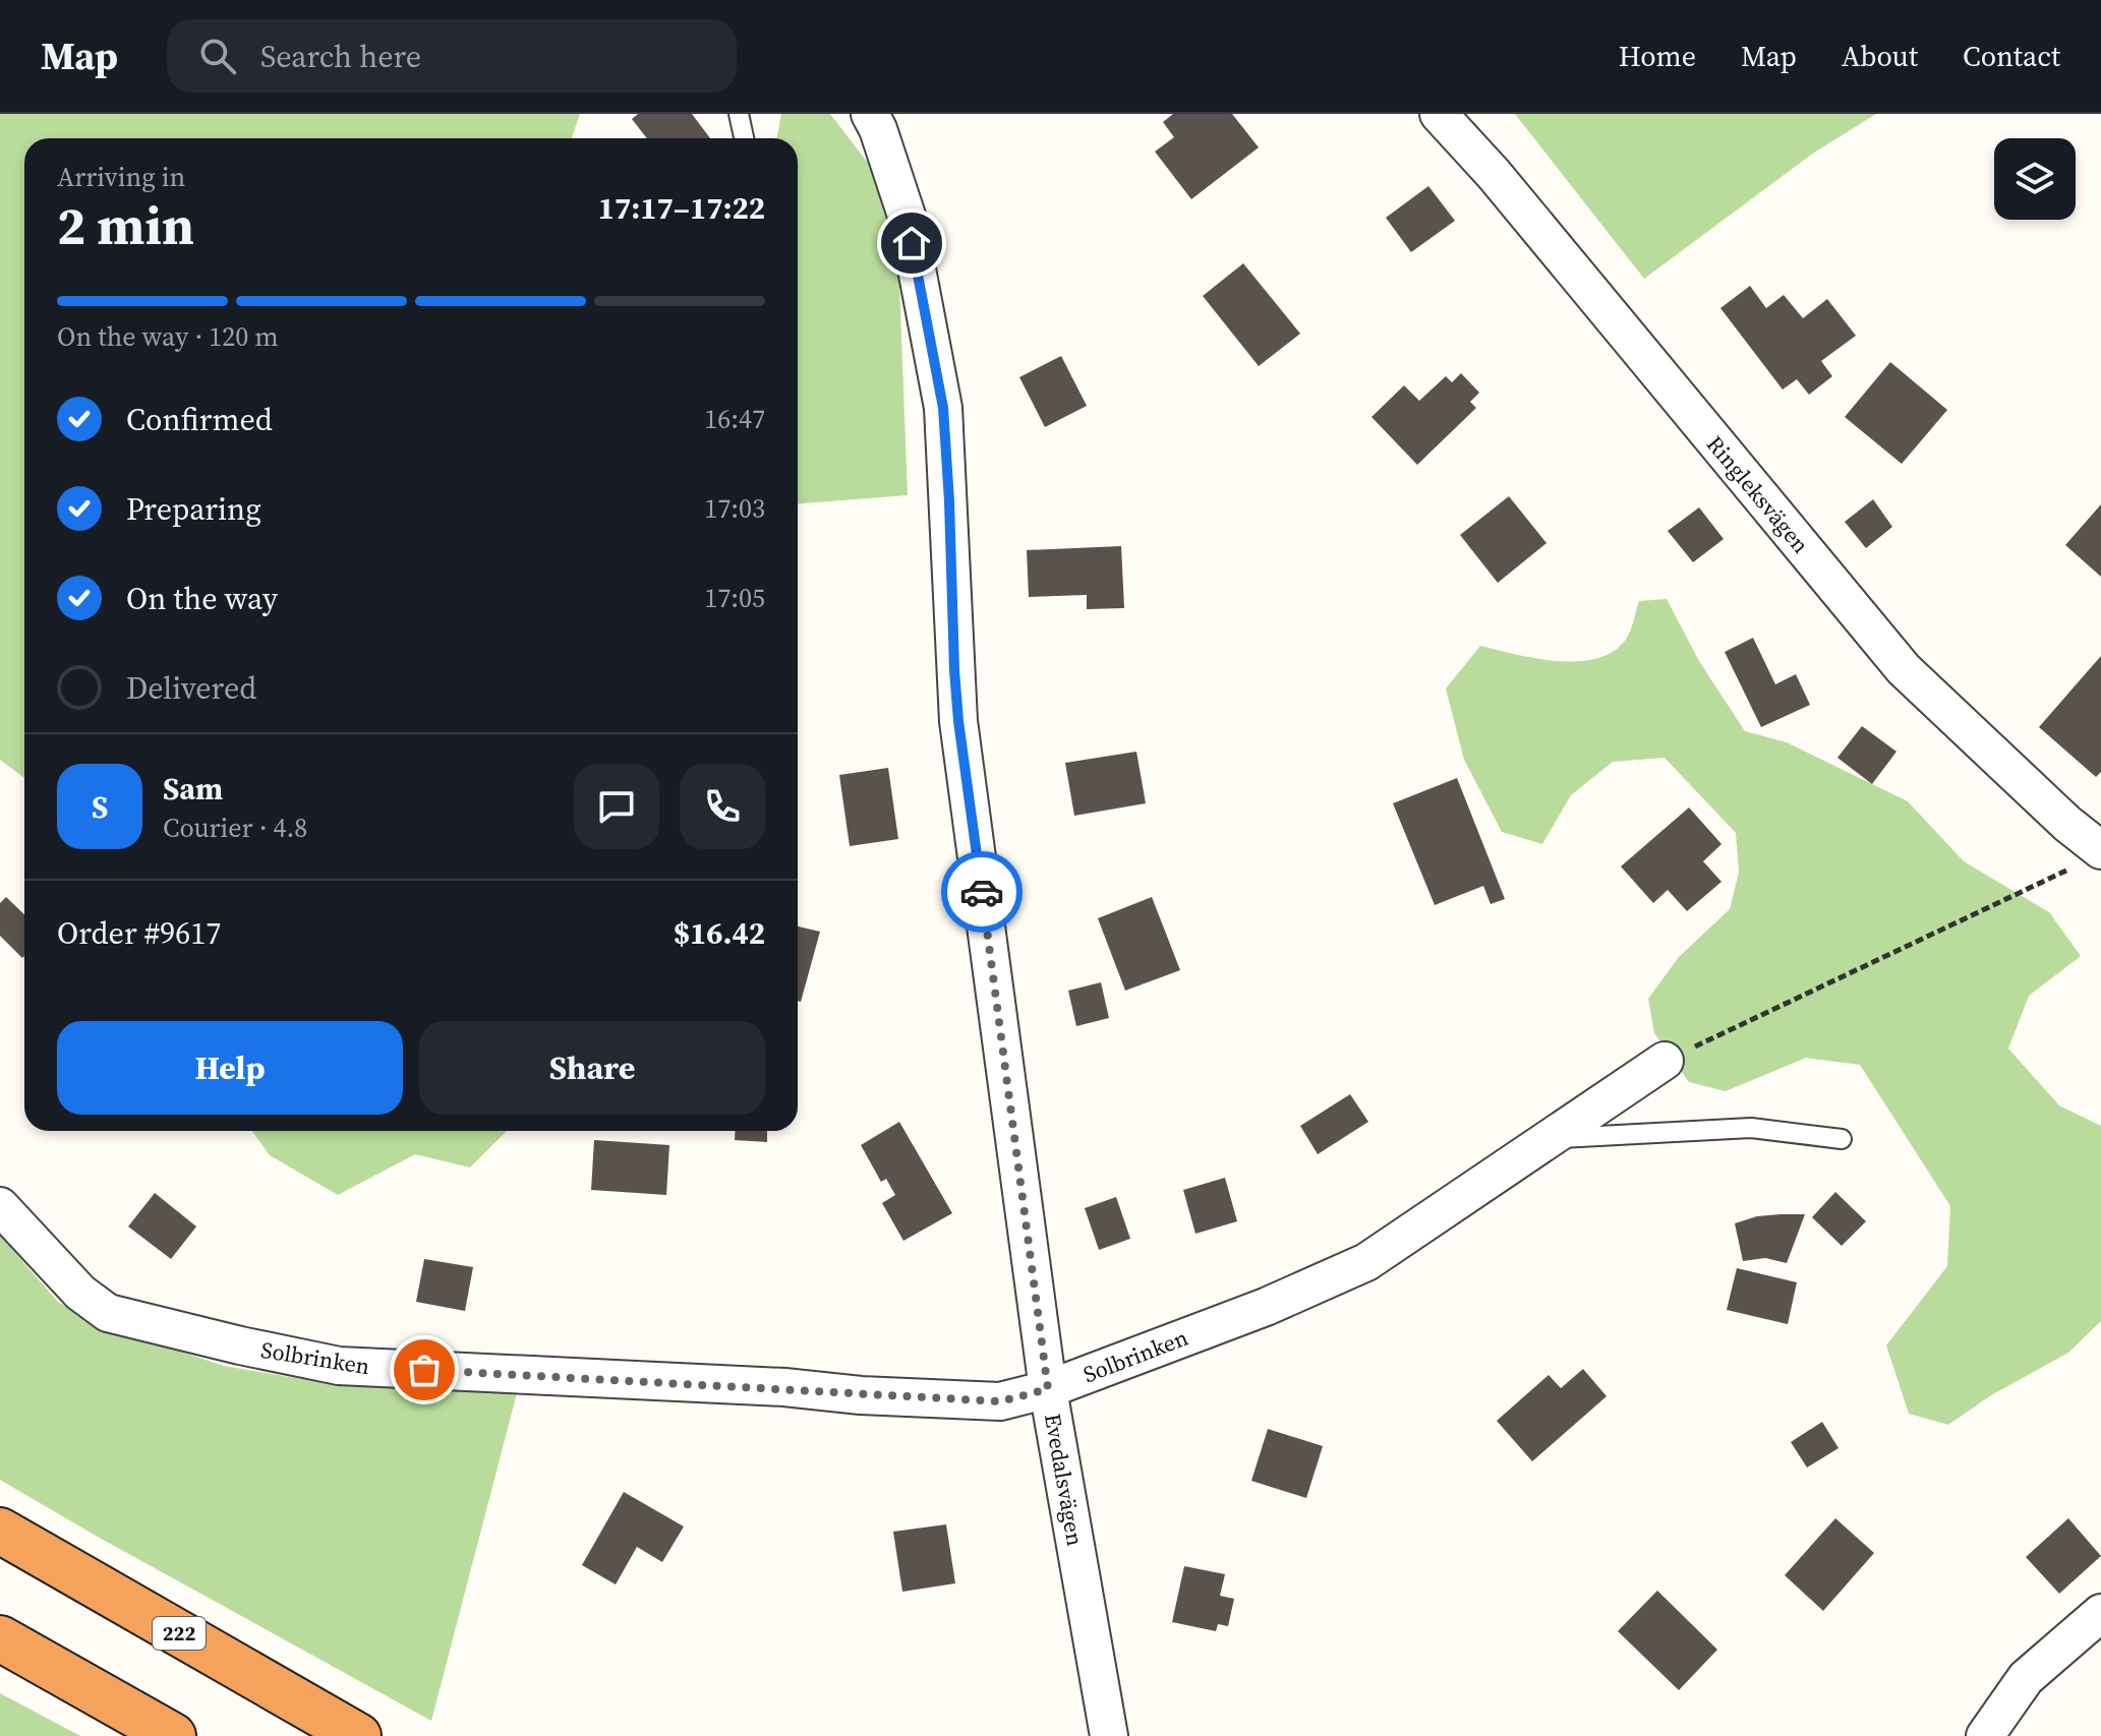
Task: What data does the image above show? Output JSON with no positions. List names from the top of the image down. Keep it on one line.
{"streets":{"highway":["222"],"street":["Ringleksvägen","Solbrinken","Evedalsvägen"]},"crossings":[["Solbrinken","Evedalsvägen"]],"page":{"header":"Map","search":"Search here","nav":["Home","Map","About","Contact"],"heading":["2 min","Arriving in","17:17–17:22"],"panel":["Sam","Courier · 4.8","Order #9617","$16.42"],"bar":"On the way · 120 m","list":[["Confirmed","16:47"],["Preparing","17:03"],["On the way","17:05"],"Delivered"],"round":"S","buttons":["Help","Share"]}}
